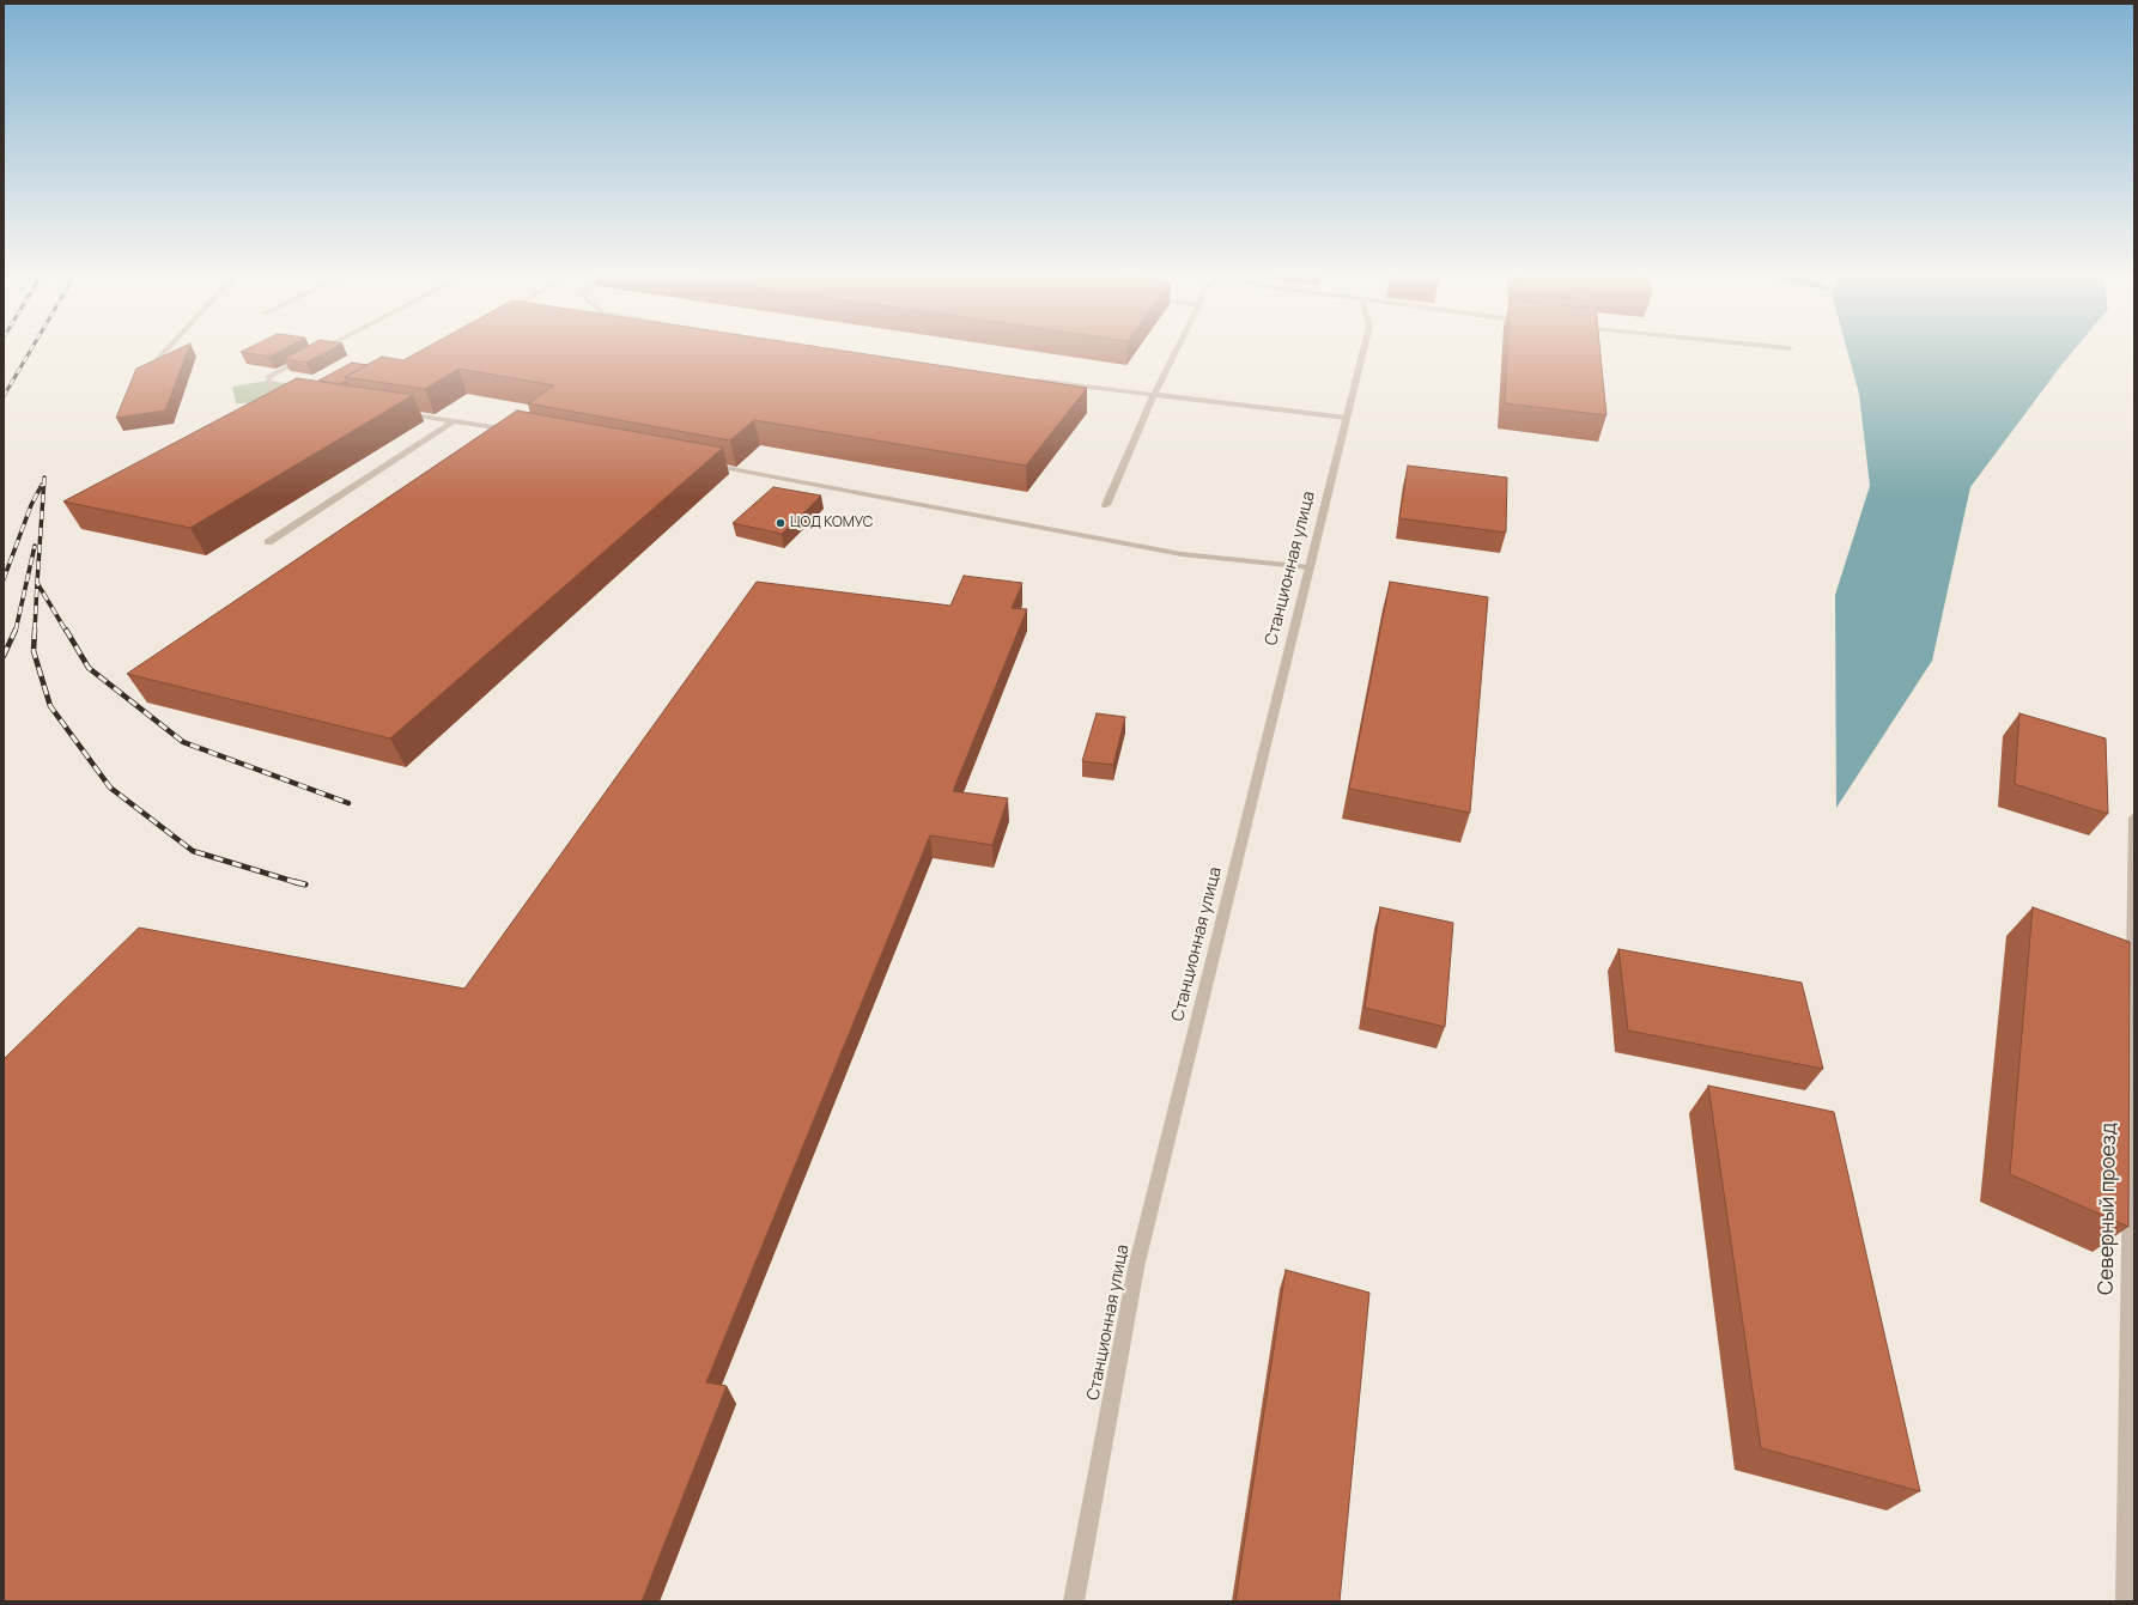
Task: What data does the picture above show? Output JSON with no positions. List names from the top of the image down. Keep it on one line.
{"streets":{"street":["Станционная улица","Северный проезд"]},"places":["ЦОД КОМУС"]}
